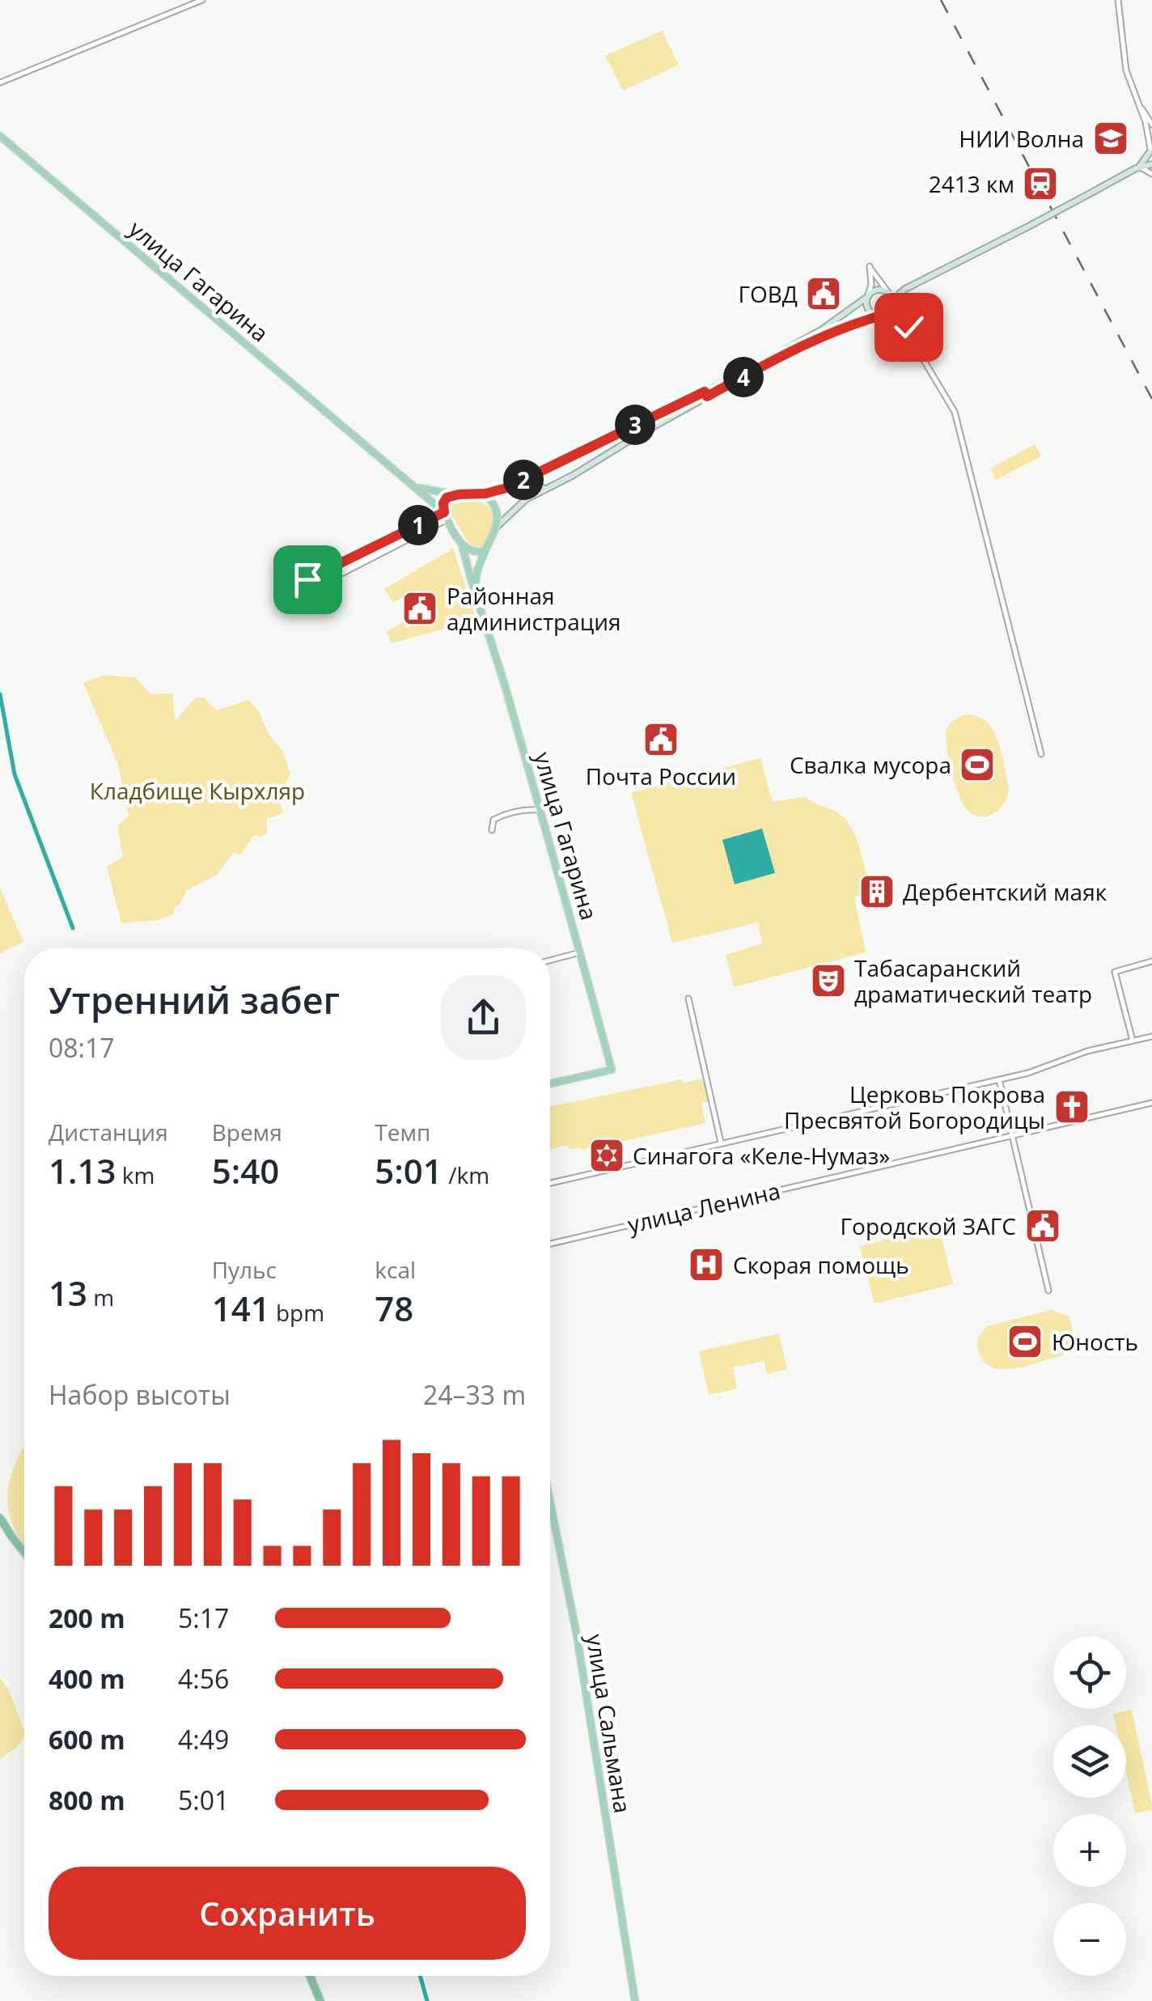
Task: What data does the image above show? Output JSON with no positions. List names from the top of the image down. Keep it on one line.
{"streets":{"main road":["улица Гагарина","улица Сальмана"],"street":["улица Ленина"]},"parks":["Кладбище Кырхляр"],"places":{"school or university":["НИИ Волна"],"station":["2413 км"],"public building":["ГОВД","Районная администрация","Почта России","Городской ЗАГС"],"sports":["Свалка мусора","Юность"],"building":["Дербентский маяк"],"theatre":["Табасаранский драматический театр"],"church":["Церковь Покрова Пресвятой Богородицы"],"synagogue":["Синагога «Келе-Нумаз»"],"hospital":["Скорая помощь"]},"page":{"pins":["4","3","2","1"],"heading":["Утренний забег","08:17"],"stats":[["Дистанция","1.13 km"],["Время","5:40"],["Темп","5:01 /km"],["13 m"],["Пульс","141 bpm"],["kcal","78"]],"chart":["Набор высоты","24–33 m"],"list":[{"name":"200 m","note":"5:17"},{"name":"400 m","note":"4:56"},{"name":"600 m","note":"4:49"},{"name":"800 m","note":"5:01"}],"map_buttons":["+","−"],"buttons":"Сохранить"}}
